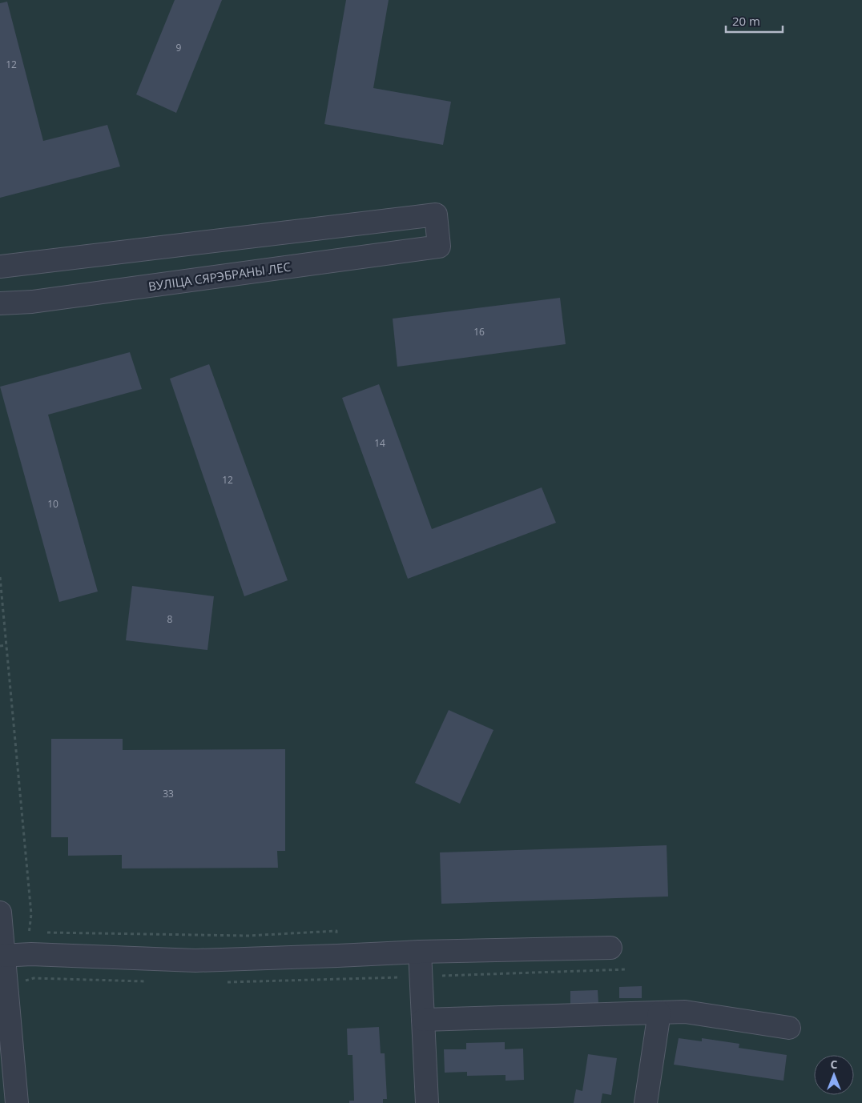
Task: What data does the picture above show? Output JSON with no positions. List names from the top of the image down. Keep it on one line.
{"streets":{"street":["ВУЛІЦА СЯРЭБРАНЫ ЛЕС"]},"house_numbers":["9","12","16","14","12","10","8","33"],"scale_bar":"20 m","north":"top"}
